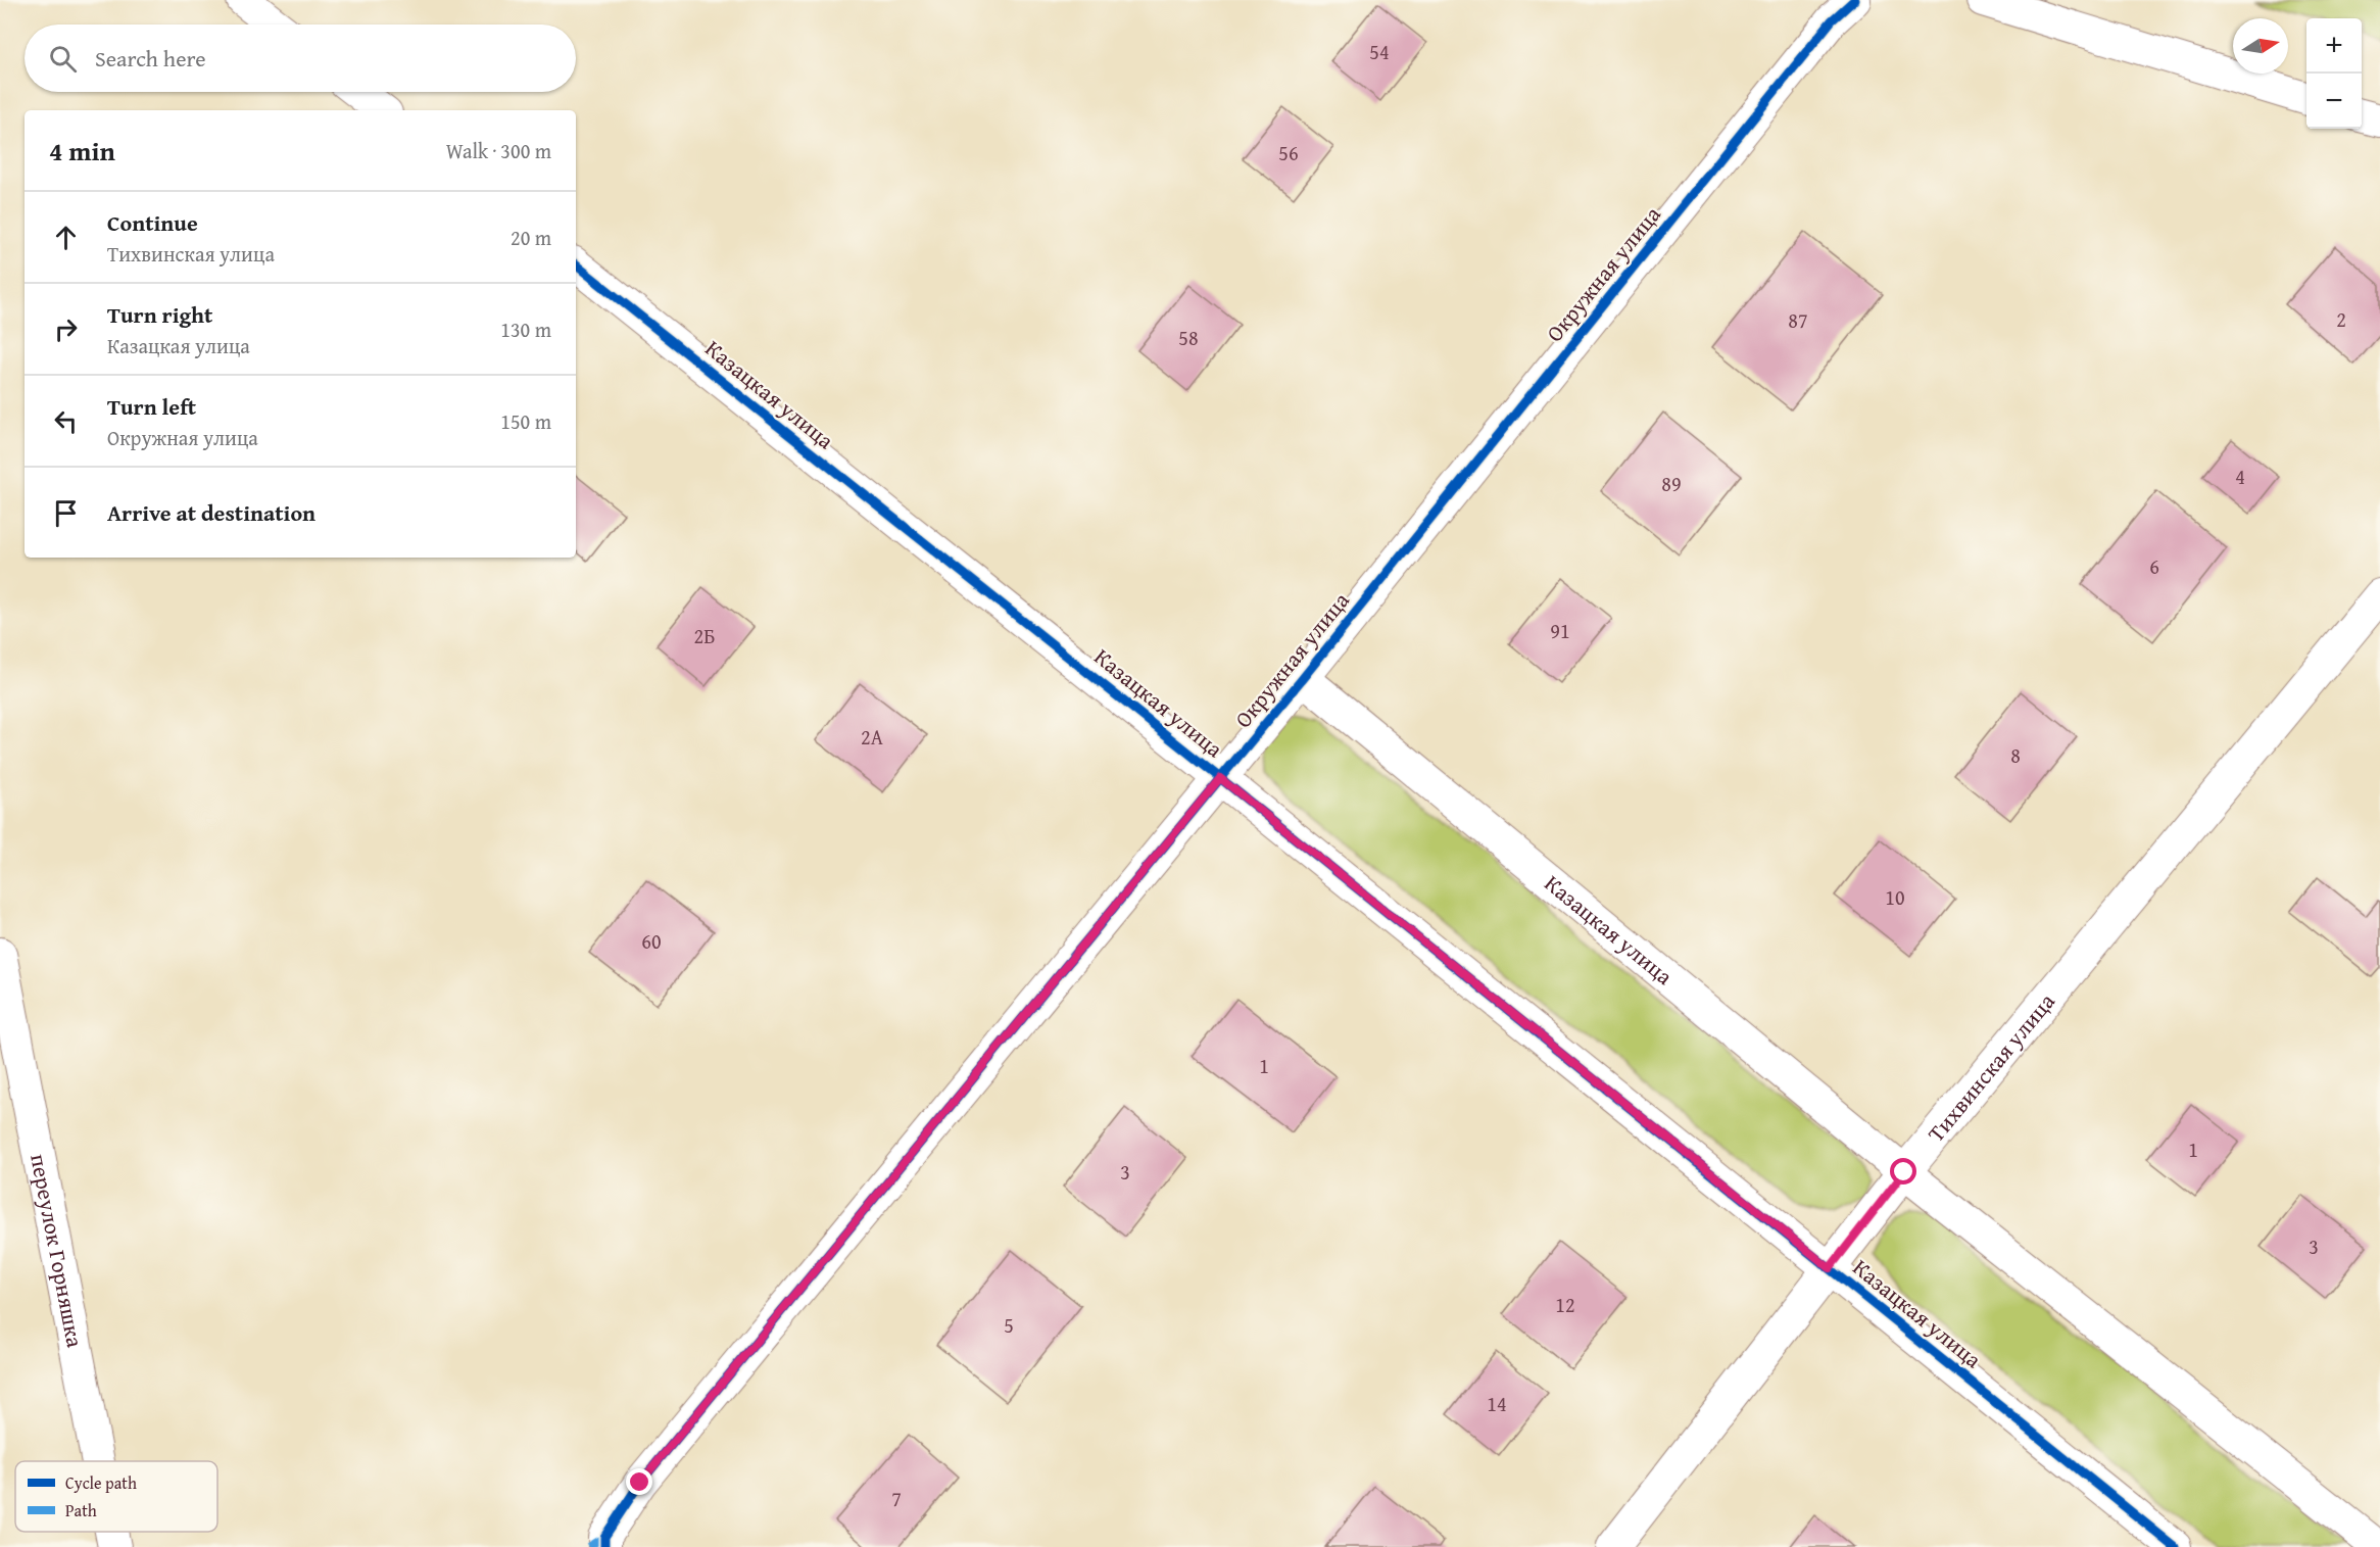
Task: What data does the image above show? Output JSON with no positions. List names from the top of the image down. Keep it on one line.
{"streets":{"street":["Окружная улица","Казацкая улица","Тихвинская улица","переулок Горняшка"]},"crossings":[["Окружная улица","Казацкая улица"],["Казацкая улица","Тихвинская улица"]],"house_numbers":["54","56","2","87","58","4","89","6","91","2Б","2А","8","10","60","1","1","3","3","12","5","14","7"],"legend":["Cycle path","Path"],"north":"right","page":{"map_buttons":["+","−"],"search":"Search here","heading":["4 min","Walk · 300 m"],"list":[["Continue","Тихвинская улица","20 m"],["Turn right","Казацкая улица","130 m"],["Turn left","Окружная улица","150 m"],"Arrive at destination"]}}
